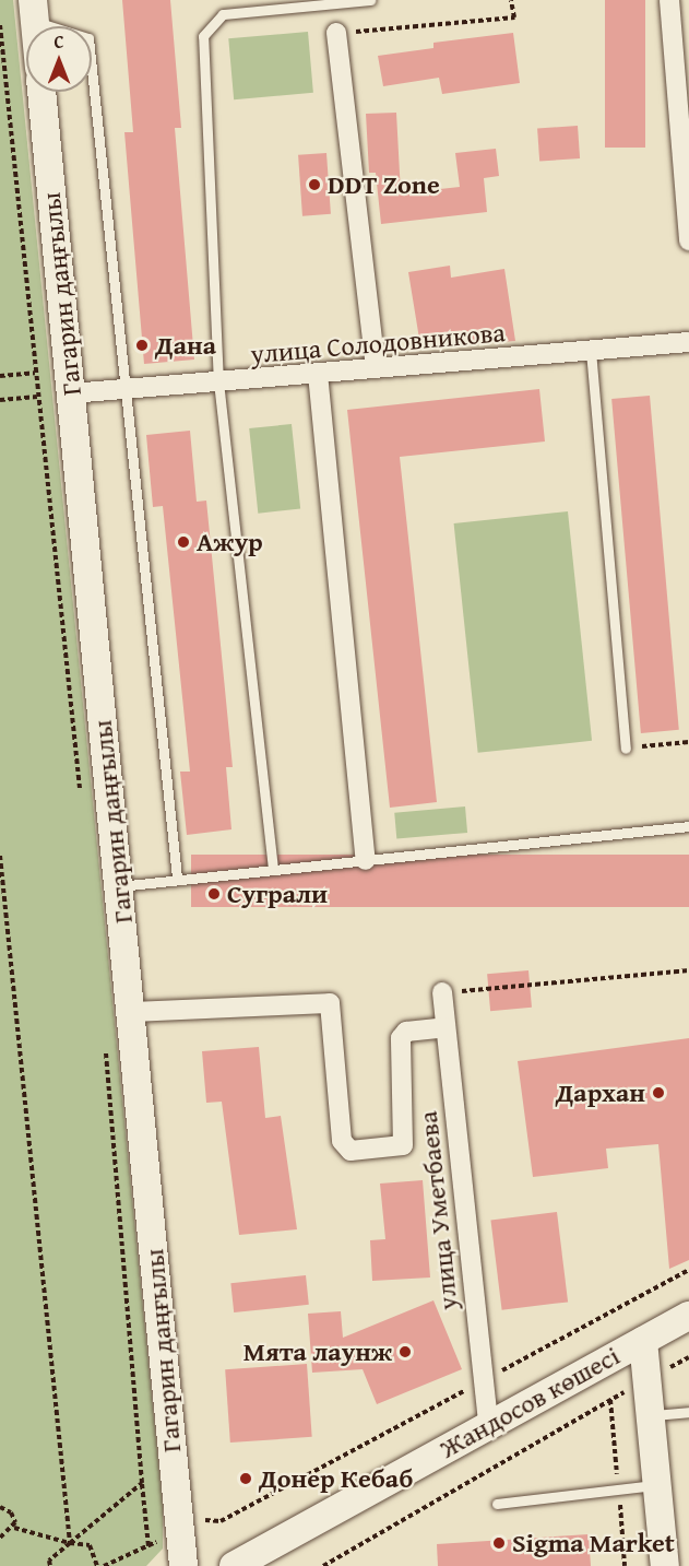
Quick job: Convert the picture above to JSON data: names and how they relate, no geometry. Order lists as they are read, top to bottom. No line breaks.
{"streets":{"street":["Гагарин даңғылы","улица Солодовникова","улица Уметбаева","Жандосов көшесі"]},"crossings":[["Гагарин даңғылы","улица Солодовникова"],["улица Уметбаева","Жандосов көшесі"]],"places":["DDT Zone","Дана","Ажур","Суграли","Дархан","Мята лаунж","Донер Кебаб","Sigma Market"],"north":"top"}
